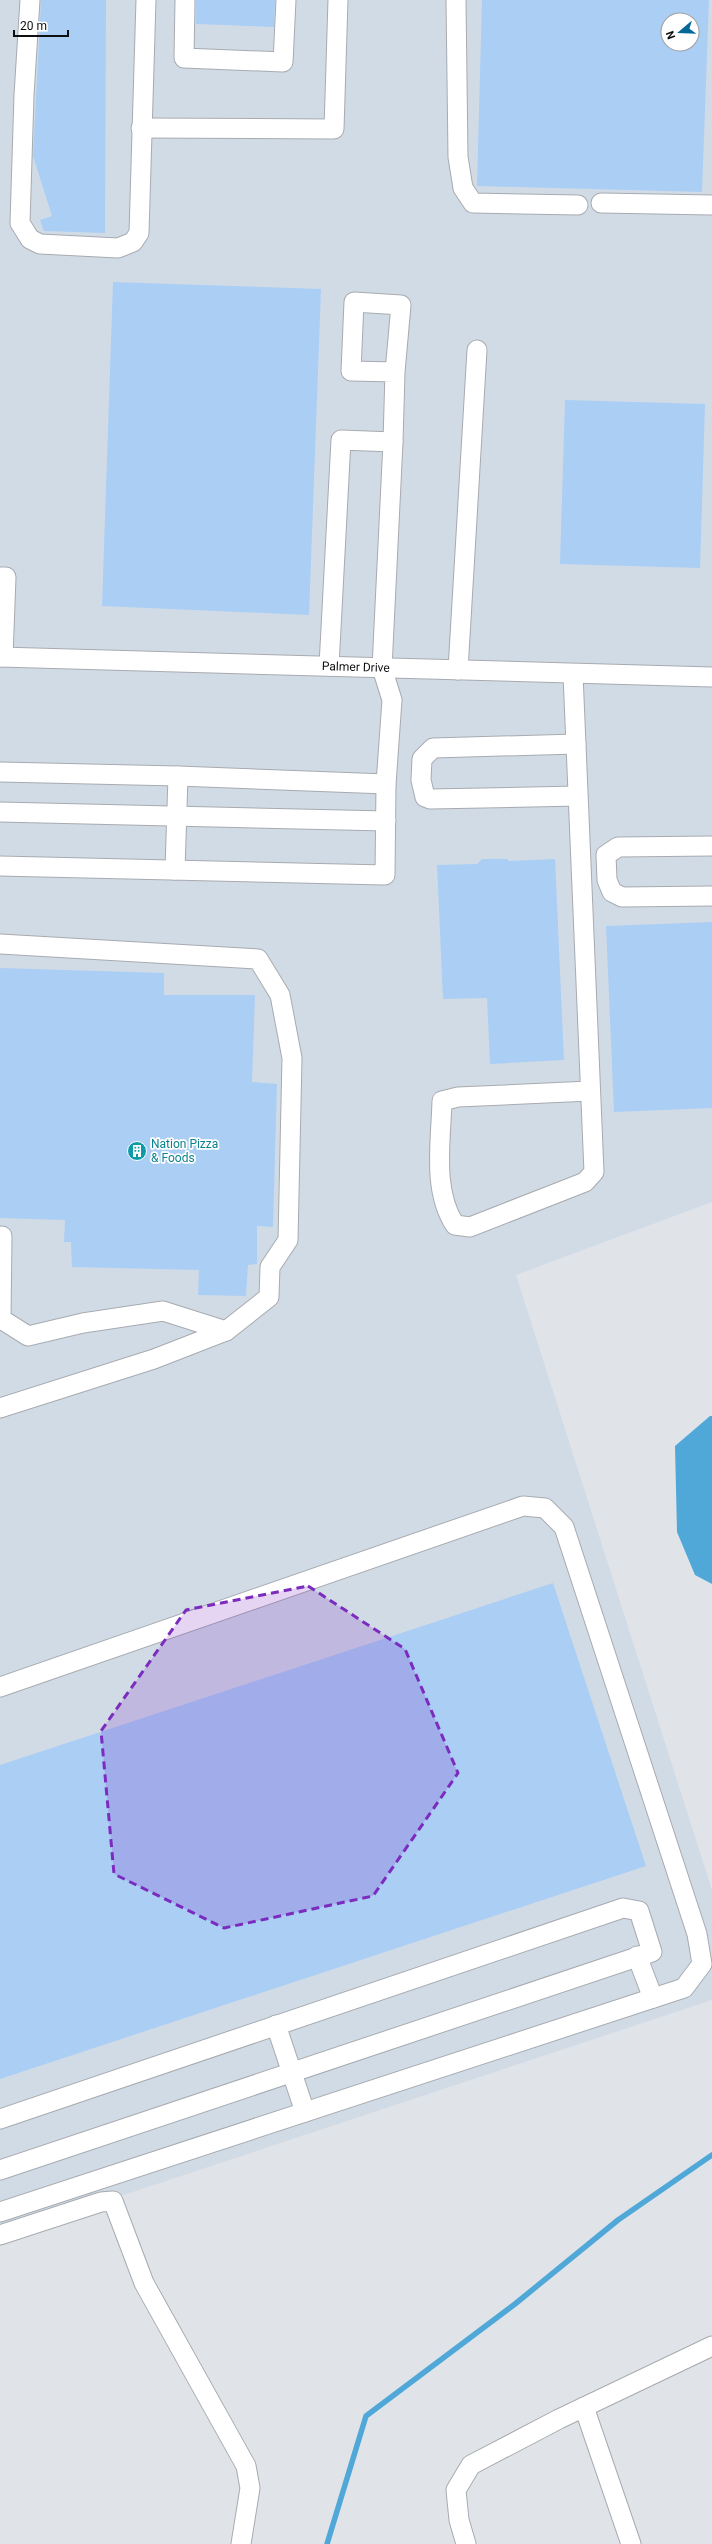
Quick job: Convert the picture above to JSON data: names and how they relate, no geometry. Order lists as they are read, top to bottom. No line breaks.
{"streets":{"street":["Palmer Drive"]},"places":{"building":["Nation Pizza & Foods"]},"scale_bar":"20 m","north":"left"}
